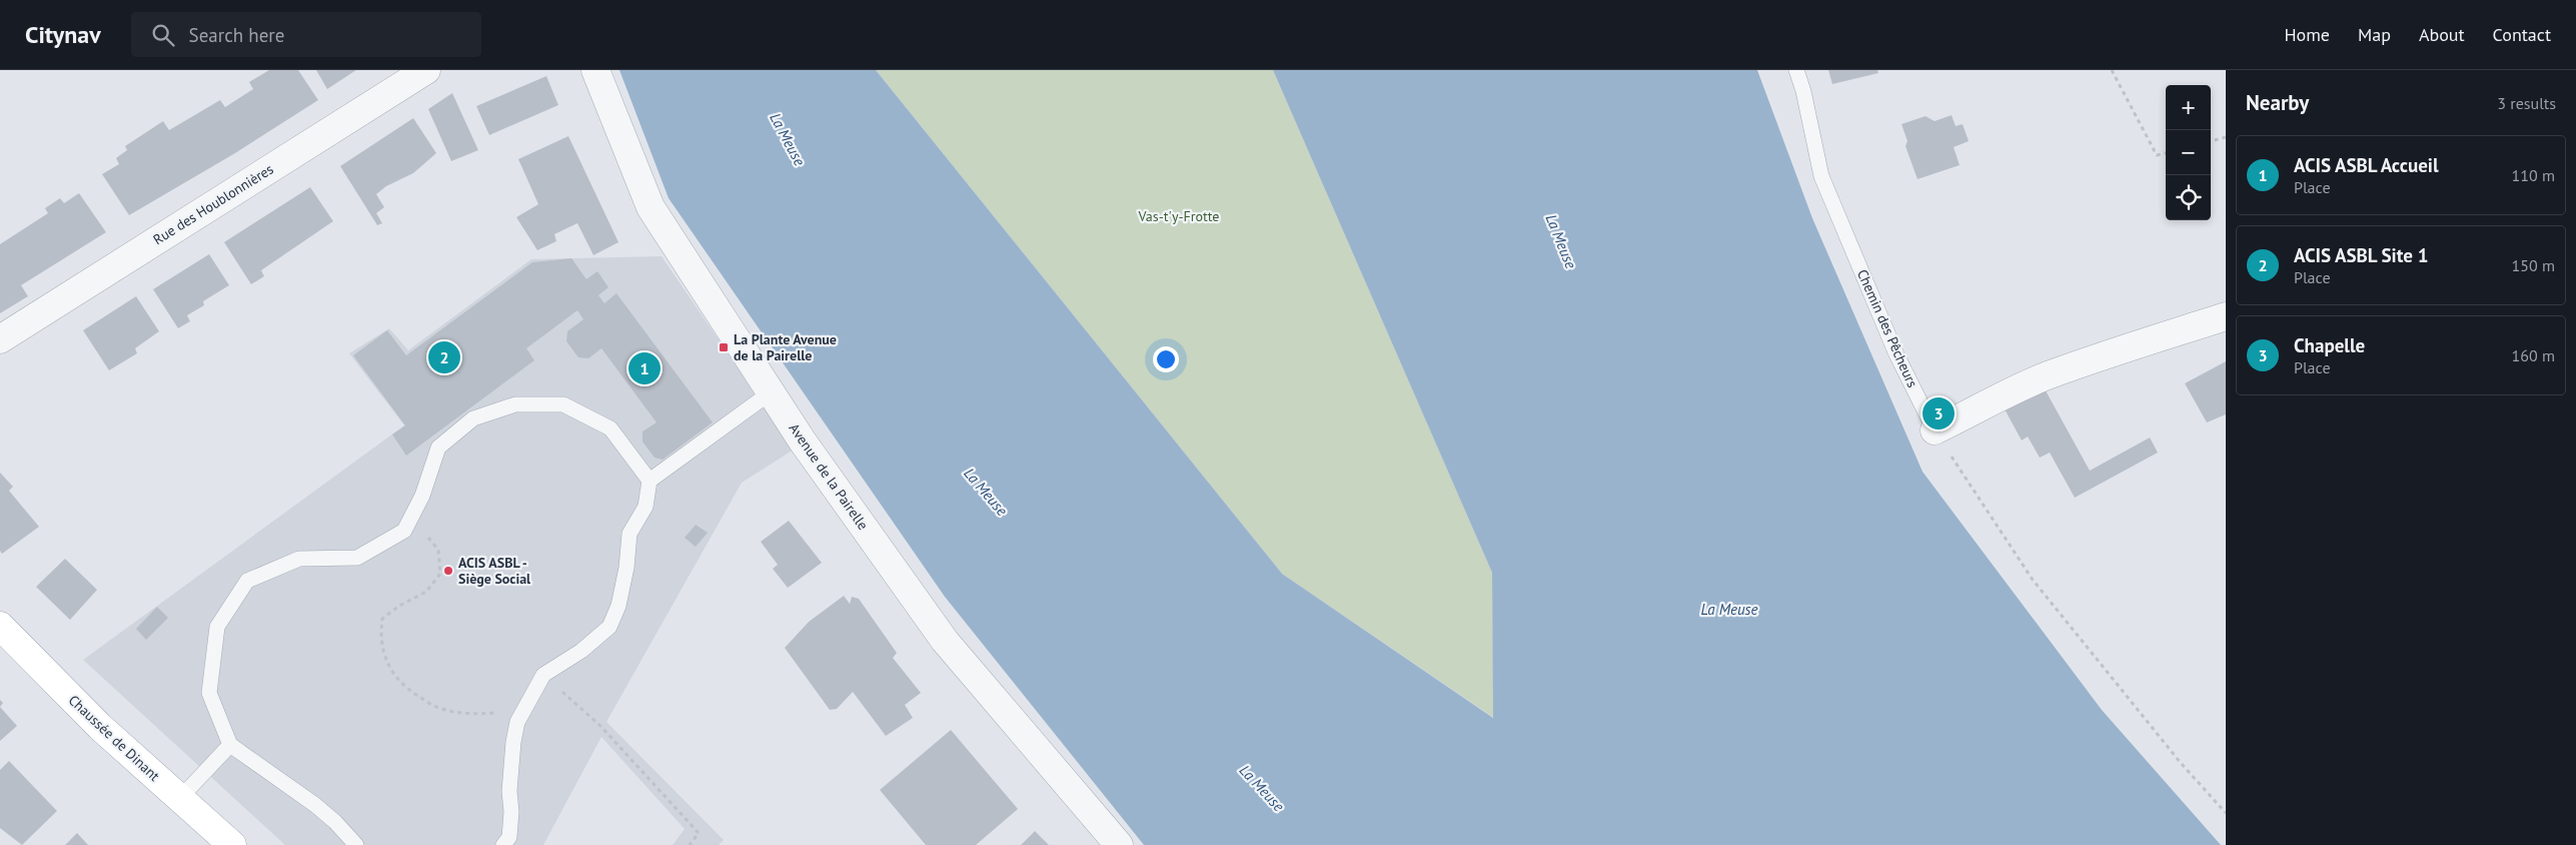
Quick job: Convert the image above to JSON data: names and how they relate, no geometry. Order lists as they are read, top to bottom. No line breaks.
{"streets":{"main road":["Chaussée de Dinant"],"street":["Rue des Houblonnières","Avenue de la Pairelle"],"lane":["Chemin des Pêcheurs"]},"water":["La Meuse"],"parks":["Vas-t'y-Frotte"],"places":{"transit":["La Plante Avenue de la Pairelle"],"other":["ACIS ASBL - Siège Social"]},"page":{"header":"Citynav","search":"Search here","nav":["Home","Map","About","Contact"],"heading":["Nearby","3 results"],"map_buttons":["+","−"],"list":[{"mark":"1","name":"ACIS ASBL Accueil","note":"Place","value":"110 m"},{"mark":"2","name":"ACIS ASBL Site 1","note":"Place","value":"150 m"},{"mark":"3","name":"Chapelle","note":"Place","value":"160 m"}],"pins":["2","1","3"]}}
